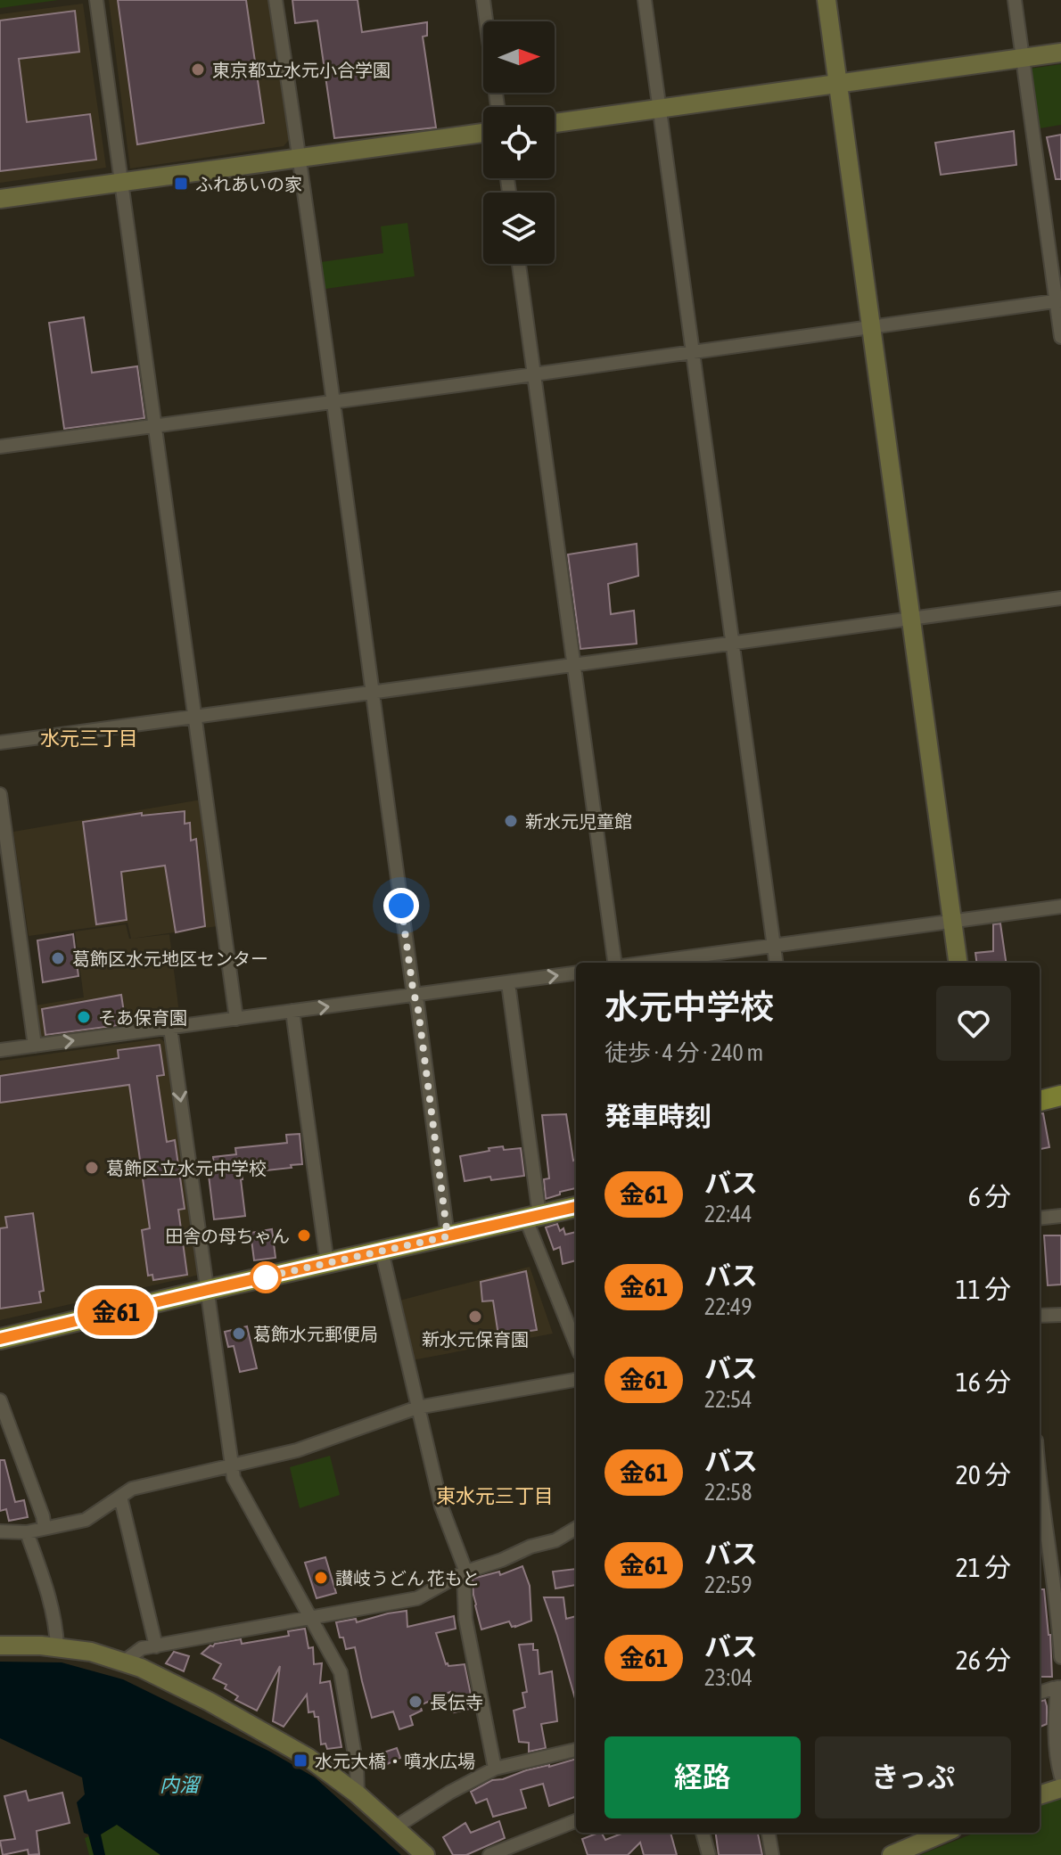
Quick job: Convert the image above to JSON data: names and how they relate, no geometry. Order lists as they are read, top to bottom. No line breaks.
{"districts":["水元三丁目","東水元三丁目"],"water":["内溜"],"places":{"other":["東京都立水元小合学園","新水元児童館","葛飾区水元地区センター","そあ保育園","葛飾区立水元中学校","田舎の母ちゃん","新水元保育園","葛飾水元郵便局","讃岐うどん 花もと","長伝寺"],"transit":["ふれあいの家","水元大橋・噴水広場"]},"lines":["bus line 金61"],"north":"right","page":{"on_map":"金61","heading":[["水元中学校","徒歩 · 4 分 · 240 m"],"発車時刻"],"list":[{"mark":"金61","name":"バス","note":"22:44","value":"6 分"},{"mark":"金61","name":"バス","note":"22:49","value":"11 分"},{"mark":"金61","name":"バス","note":"22:54","value":"16 分"},{"mark":"金61","name":"バス","note":"22:58","value":"20 分"},{"mark":"金61","name":"バス","note":"22:59","value":"21 分"},{"mark":"金61","name":"バス","note":"23:04","value":"26 分"}],"buttons":["経路","きっぷ"]}}
